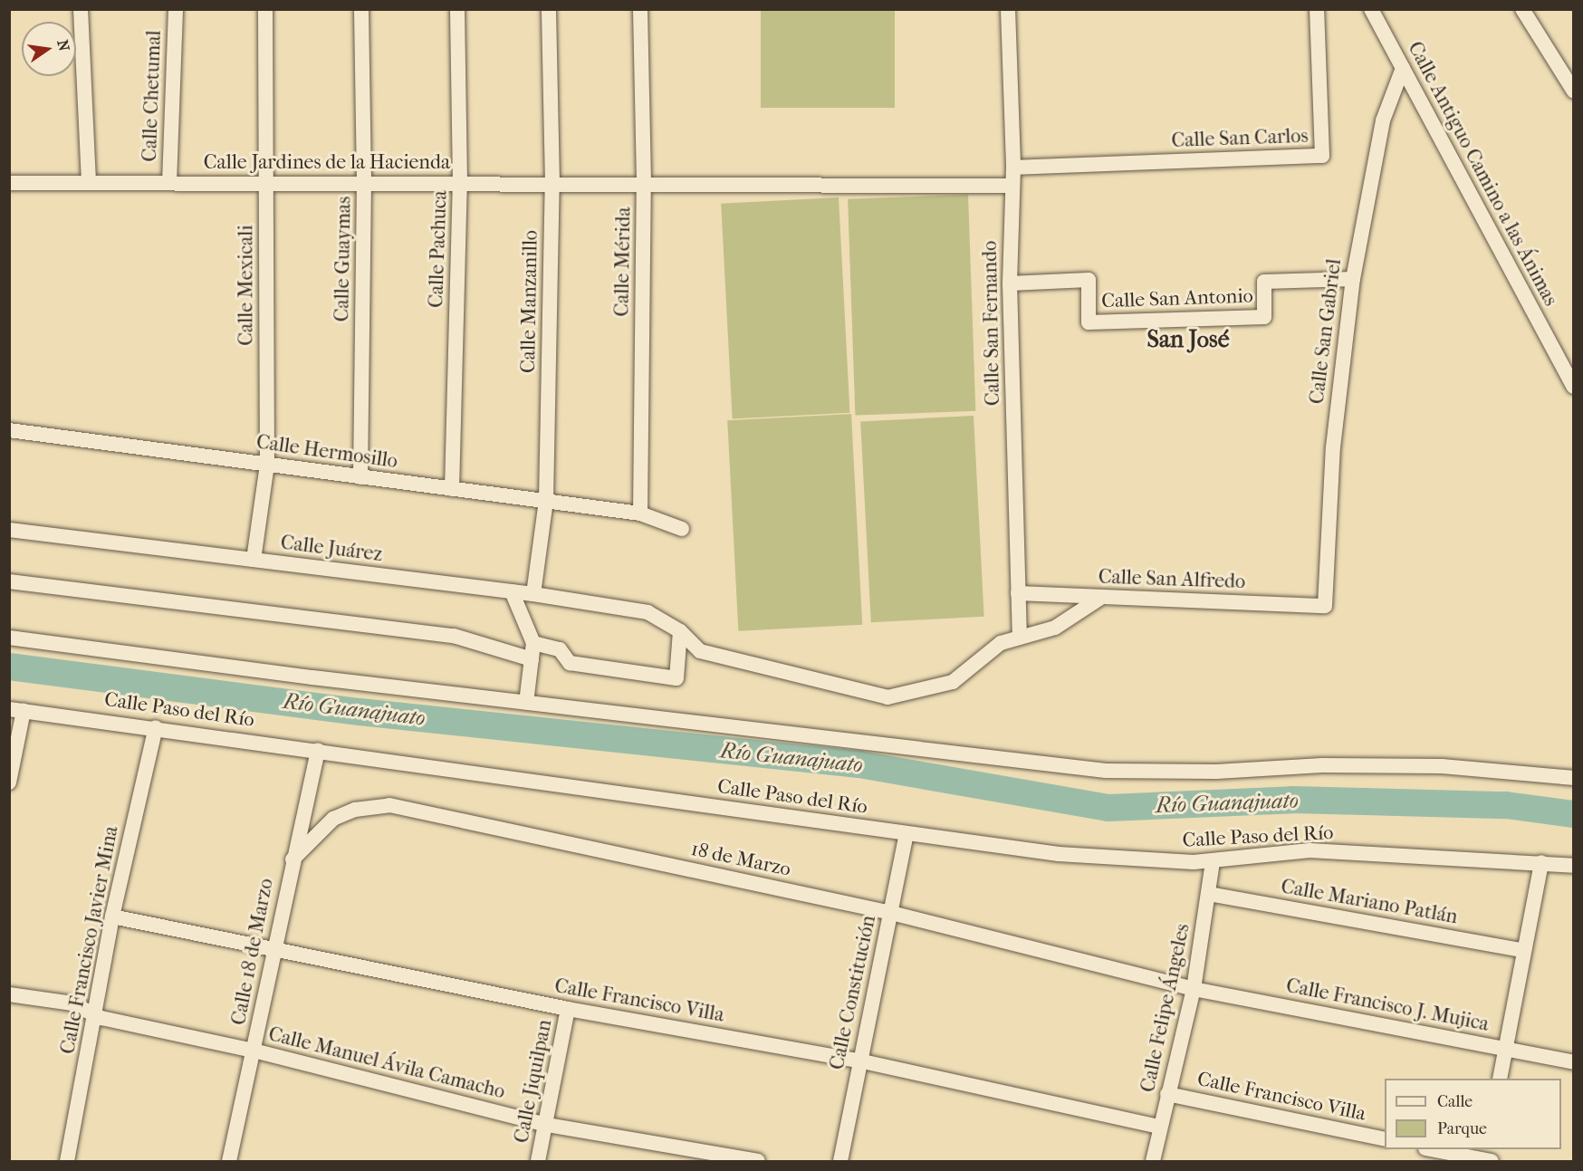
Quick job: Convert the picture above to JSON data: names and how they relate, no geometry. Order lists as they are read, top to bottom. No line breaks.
{"streets":{"street":["Calle Chetumal","Calle San Carlos","Calle Jardines de la Hacienda","Calle Antiguo Camino a las Ánimas","Calle Pachuca","Calle Guaymas","Calle Mérida","Calle Mexicali","Calle San Antonio","Calle Manzanillo","Calle San Fernando","Calle San Gabriel","Calle Hermosillo","Calle Juárez","Calle San Alfredo","Calle Paso del Río","18 de Marzo","Calle Mariano Patlán","Calle Francisco Javier Mina","Calle 18 de Marzo","Calle Constitución","Calle Francisco Villa","Calle Francisco J. Mujica","Calle Felipe Ángeles","Calle Manuel Ávila Camacho","Calle Jiquilpan"]},"crossings":[["Calle Chetumal","Calle Jardines de la Hacienda"],["Calle San Carlos","Calle San Fernando"],["Calle Jardines de la Hacienda","Calle Pachuca"],["Calle Jardines de la Hacienda","Calle Guaymas"],["Calle Jardines de la Hacienda","Calle Mérida"],["Calle Jardines de la Hacienda","Calle Mexicali"],["Calle Jardines de la Hacienda","Calle Manzanillo"],["Calle Jardines de la Hacienda","Calle San Fernando"],["Calle Antiguo Camino a las Ánimas","Calle San Gabriel"],["Calle Pachuca","Calle Hermosillo"],["Calle Guaymas","Calle Hermosillo"],["Calle Mérida","Calle Hermosillo"],["Calle Mexicali","Calle Hermosillo"],["Calle Mexicali","Calle Juárez"],["Calle San Antonio","Calle San Fernando"],["Calle San Antonio","Calle San Gabriel"],["Calle Manzanillo","Calle Hermosillo"],["Calle Manzanillo","Calle Juárez"],["Calle San Fernando","Calle San Alfredo"],["Calle San Gabriel","Calle San Alfredo"],["Calle Paso del Río","Calle Francisco Javier Mina"],["Calle Paso del Río","Calle 18 de Marzo"],["Calle Paso del Río","Calle Constitución"],["Calle Paso del Río","Calle Felipe Ángeles"],["18 de Marzo","Calle 18 de Marzo"],["18 de Marzo","Calle Constitución"],["18 de Marzo","Calle Francisco J. Mujica"],["18 de Marzo","Calle Felipe Ángeles"],["Calle Mariano Patlán","Calle Felipe Ángeles"],["Calle Francisco Javier Mina","Calle Francisco Villa"],["Calle Francisco Javier Mina","Calle Manuel Ávila Camacho"],["Calle 18 de Marzo","Calle Francisco Villa"],["Calle 18 de Marzo","Calle Manuel Ávila Camacho"],["Calle Constitución","Calle Francisco Villa"],["Calle Francisco Villa","Calle Felipe Ángeles"],["Calle Francisco Villa","Calle Jiquilpan"],["Calle Francisco J. Mujica","Calle Felipe Ángeles"],["Calle Manuel Ávila Camacho","Calle Jiquilpan"]],"districts":["San José"],"water":["Río Guanajuato"],"legend":["Calle","Parque"],"north":"right"}
